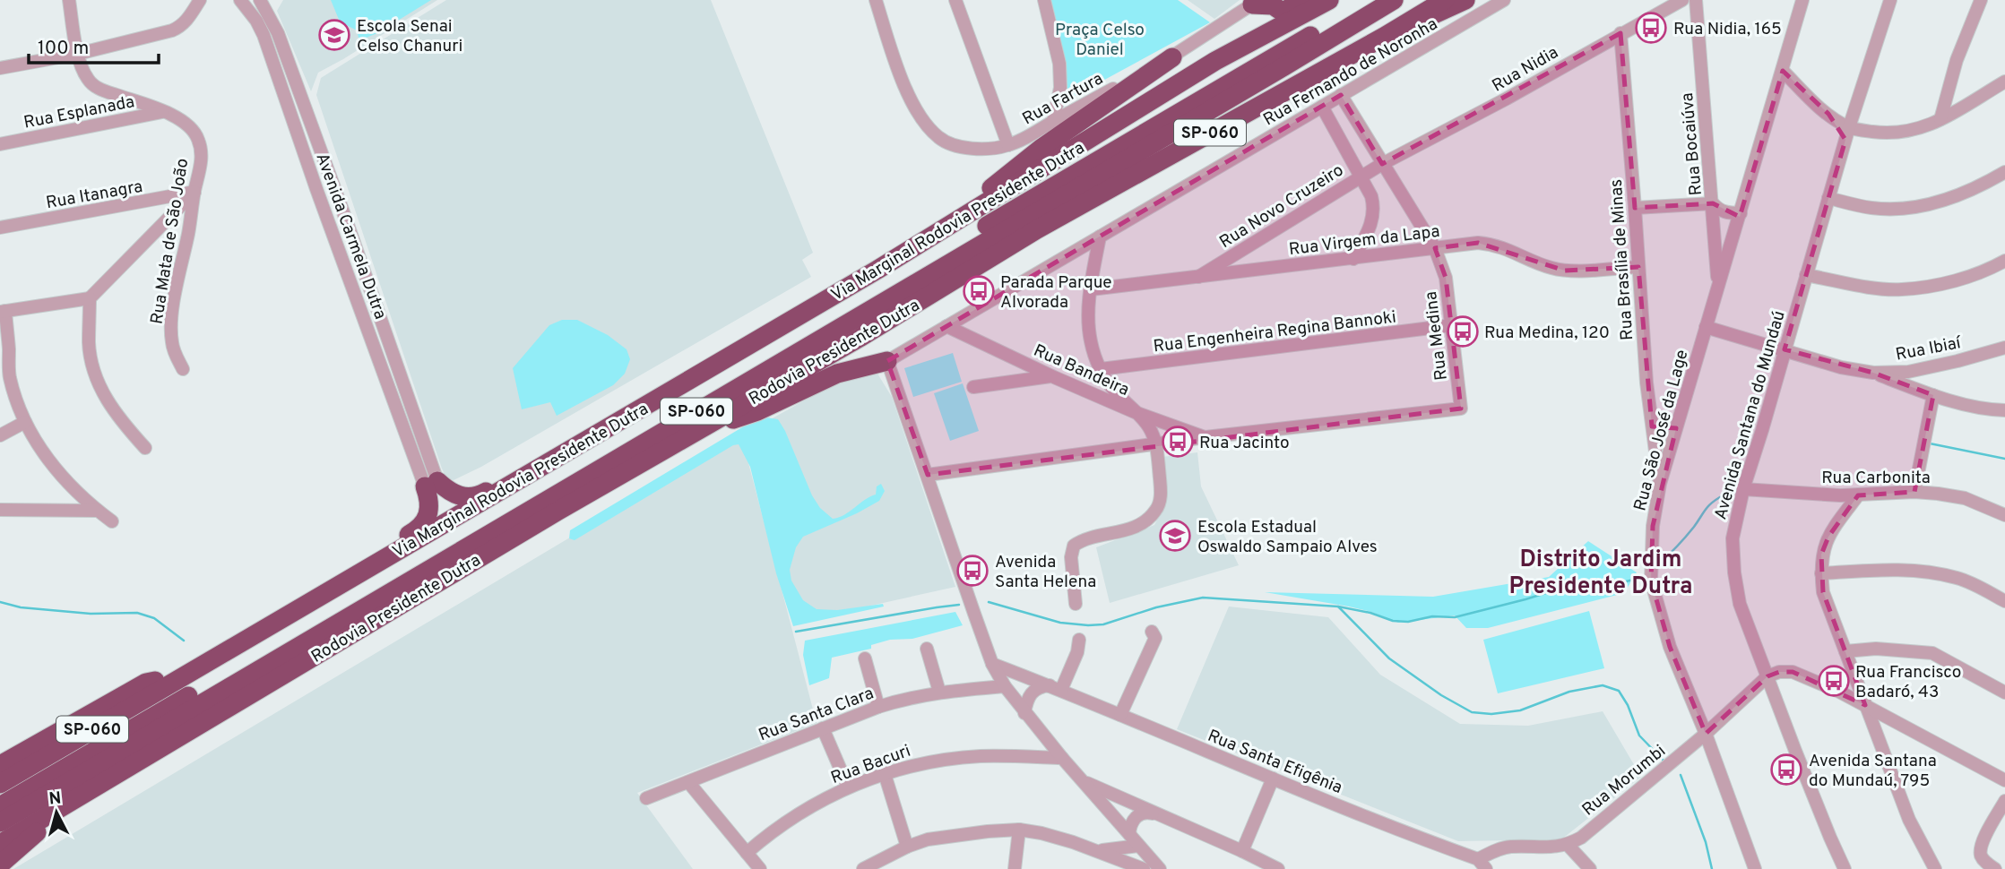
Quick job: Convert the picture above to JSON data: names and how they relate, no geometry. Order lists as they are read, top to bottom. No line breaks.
{"streets":{"highway":["SP-060","Via Marginal Rodovia Presidente Dutra","Rodovia Presidente Dutra"],"street":["Rua Nidia","Rua Fernando de Noronha","Rua Fartura","Rua Esplanada","Rua Bocaiúva","Rua Itanagra","Rua Novo Cruzeiro","Avenida Carmela Dutra","Rua Virgem da Lapa","Rua Mata de São João","Rua Brasília de Minas","Rua Engenheira Regina Bannoki","Rua Medina","Rua Ibiaí","Rua Bandeira","Avenida Santana do Mundaú","Rua São José da Lage","Rua Carbonita","Rua Santa Clara","Rua Santa Efigênia","Rua Bacuri","Rua Morumbi"]},"crossings":[["Rua Nidia","Rua Novo Cruzeiro"],["Rua Nidia","Rua Brasília de Minas"],["Rua Nidia","Rua Medina"],["Rua Fernando de Noronha","Rua Medina"],["Rua Fernando de Noronha","Rua Bandeira"],["Rua Esplanada","Rua Mata de São João"],["Rua Bocaiúva","Rua São José da Lage"],["Rua Itanagra","Rua Mata de São João"],["Rua Novo Cruzeiro","Rua Virgem da Lapa"],["Rua Novo Cruzeiro","Rua Medina"],["Rua Virgem da Lapa","Rua Brasília de Minas"],["Rua Virgem da Lapa","Rua Medina"],["Rua Brasília de Minas","Rua São José da Lage"],["Rua Engenheira Regina Bannoki","Rua Medina"],["Rua Medina","Rua Bandeira"],["Rua Ibiaí","Avenida Santana do Mundaú"],["Rua Ibiaí","Rua São José da Lage"],["Avenida Santana do Mundaú","Rua Carbonita"],["Avenida Santana do Mundaú","Rua Morumbi"],["Rua São José da Lage","Rua Morumbi"]],"districts":["Distrito Jardim Presidente Dutra"],"parks":["Praça Celso Daniel"],"places":{"bus stop":["Rua Nidia, 165","Parada Parque Alvorada","Rua Medina, 120","Rua Jacinto","Avenida Santa Helena","Rua Francisco Badaró, 43","Avenida Santana do Mundaú, 795"],"school or university":["Escola Senai Celso Chanuri","Escola Estadual Oswaldo Sampaio Alves"]},"scale_bar":"100 m","north":"top"}
